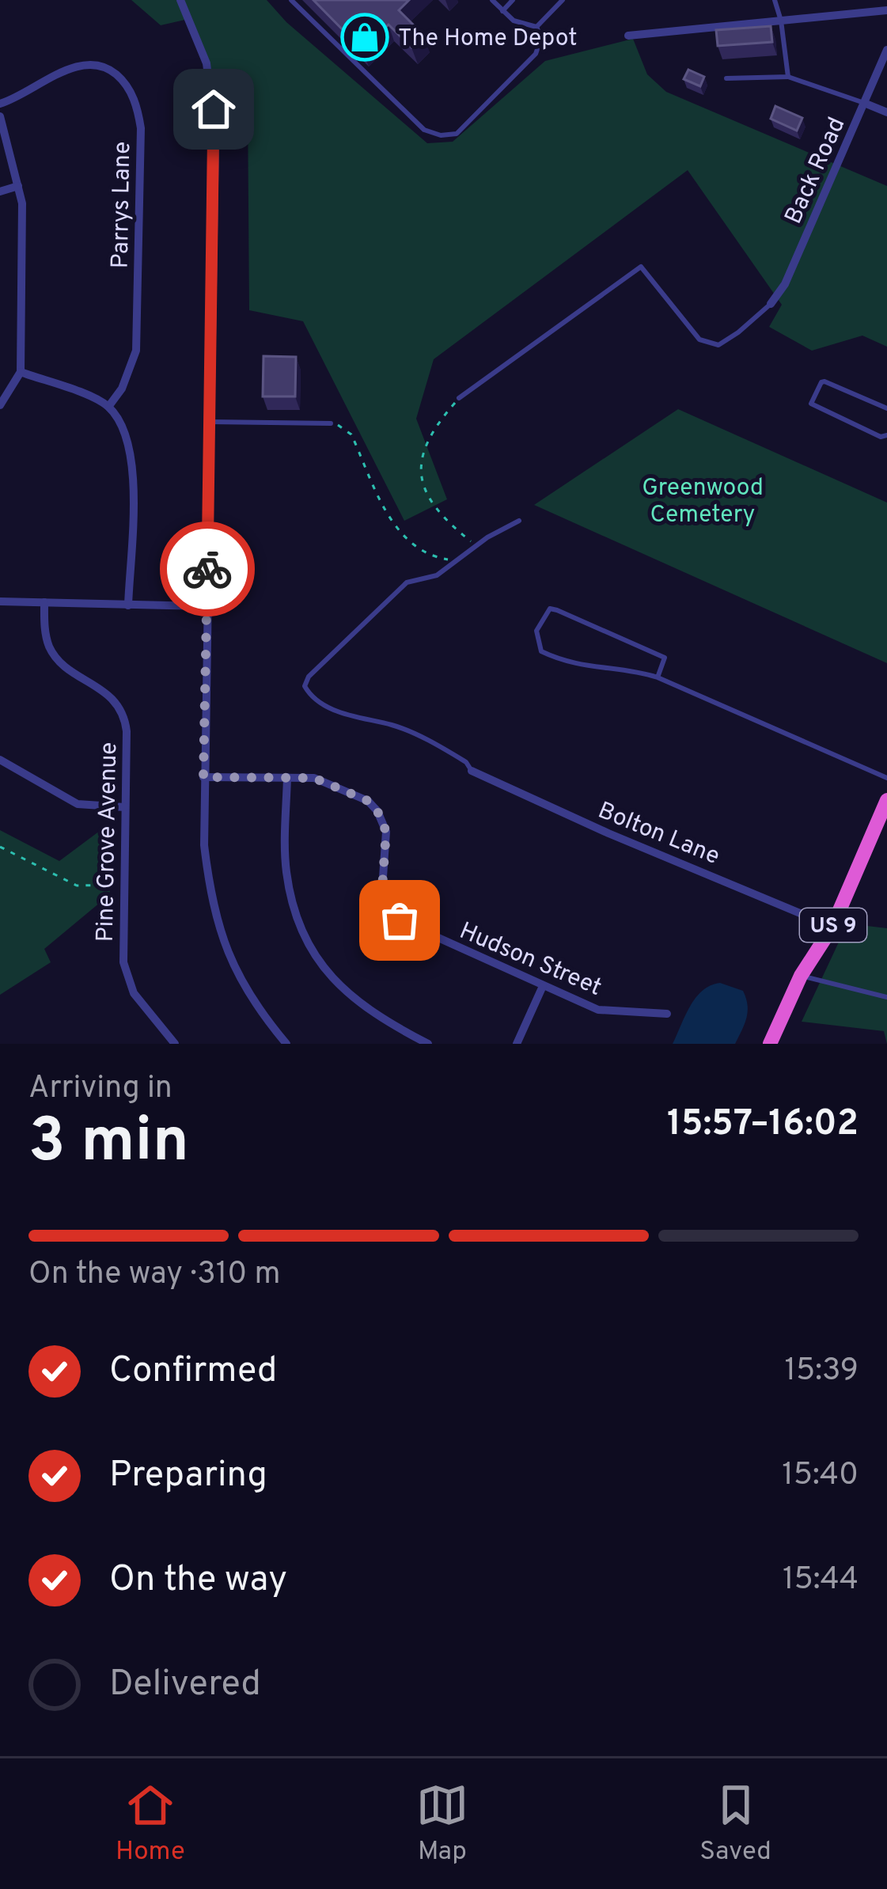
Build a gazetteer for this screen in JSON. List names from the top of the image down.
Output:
{
  "streets": {
    "highway": ["US 9"],
    "street": [
      "Back Road",
      "Parrys Lane",
      "Bolton Lane",
      "Pine Grove Avenue",
      "Hudson Street"
    ]
  },
  "crossings": [
    ["Bolton Lane", "US 9"]
  ],
  "parks": ["Greenwood Cemetery"],
  "places": {
    "shop": ["The Home Depot"]
  },
  "page": {
    "heading": ["3 min", "Arriving in", "15:57–16:02"],
    "bar": "On the way · 310 m",
    "list": [
      ["Confirmed", "15:39"],
      ["Preparing", "15:40"],
      ["On the way", "15:44"],
      "Delivered"
    ],
    "tabs": ["Home", "Map", "Saved"]
  }
}
